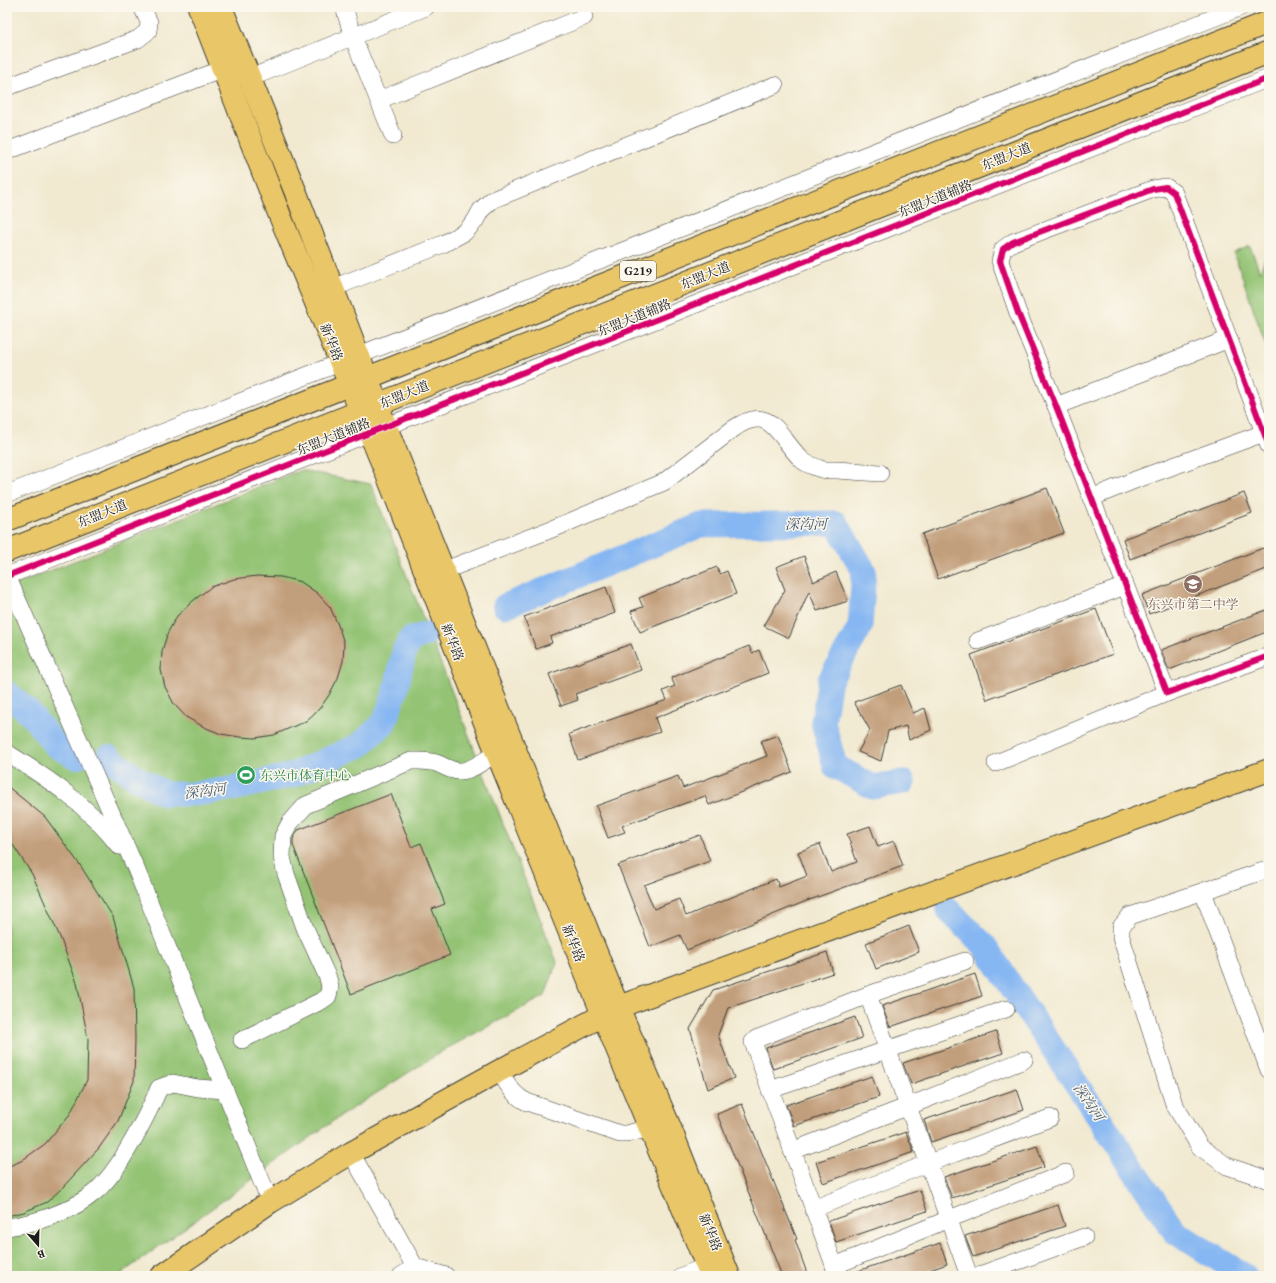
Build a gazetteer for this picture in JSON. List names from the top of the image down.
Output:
{
  "streets": {
    "main road": ["东盟大道", "G219", "新华路"],
    "street": ["东盟大道辅路"]
  },
  "crossings": [
    ["东盟大道", "新华路"],
    ["东盟大道辅路", "新华路"],
    ["G219", "新华路"]
  ],
  "water": ["深沟河"],
  "places": {
    "school or university": ["东兴市第二中学"],
    "sports": ["东兴市体育中心"]
  },
  "north": "bottom"
}
